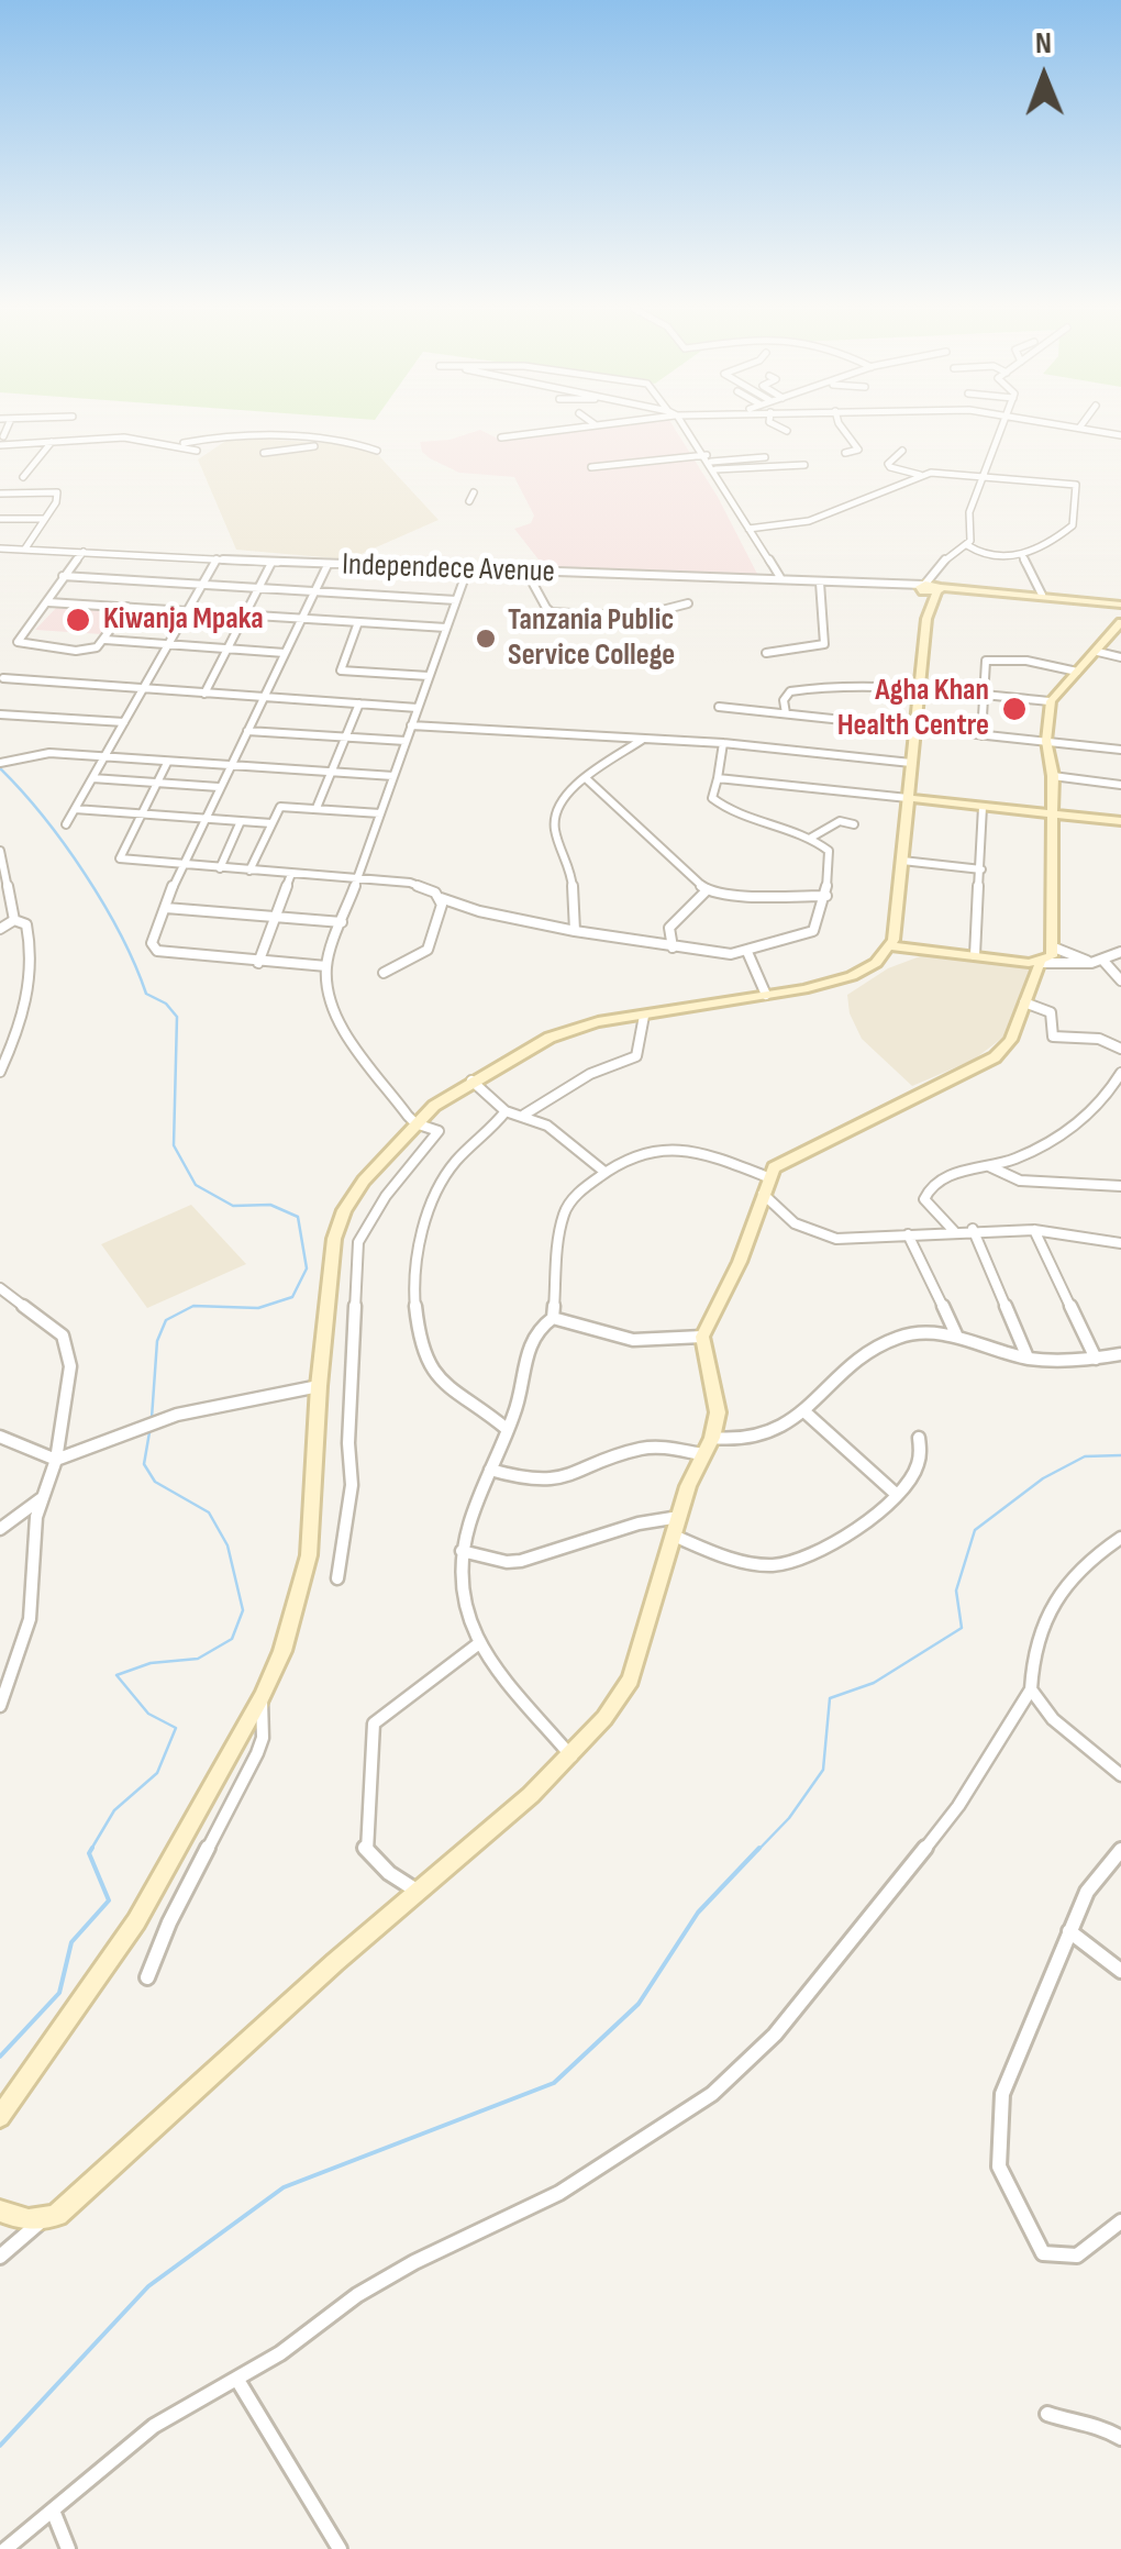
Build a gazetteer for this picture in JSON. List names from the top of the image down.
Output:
{
  "streets": {
    "street": ["Independece Avenue"]
  },
  "places": ["Kiwanja Mpaka", "Tanzania Public Service College", "Agha Khan Health Centre"],
  "north": "top"
}
